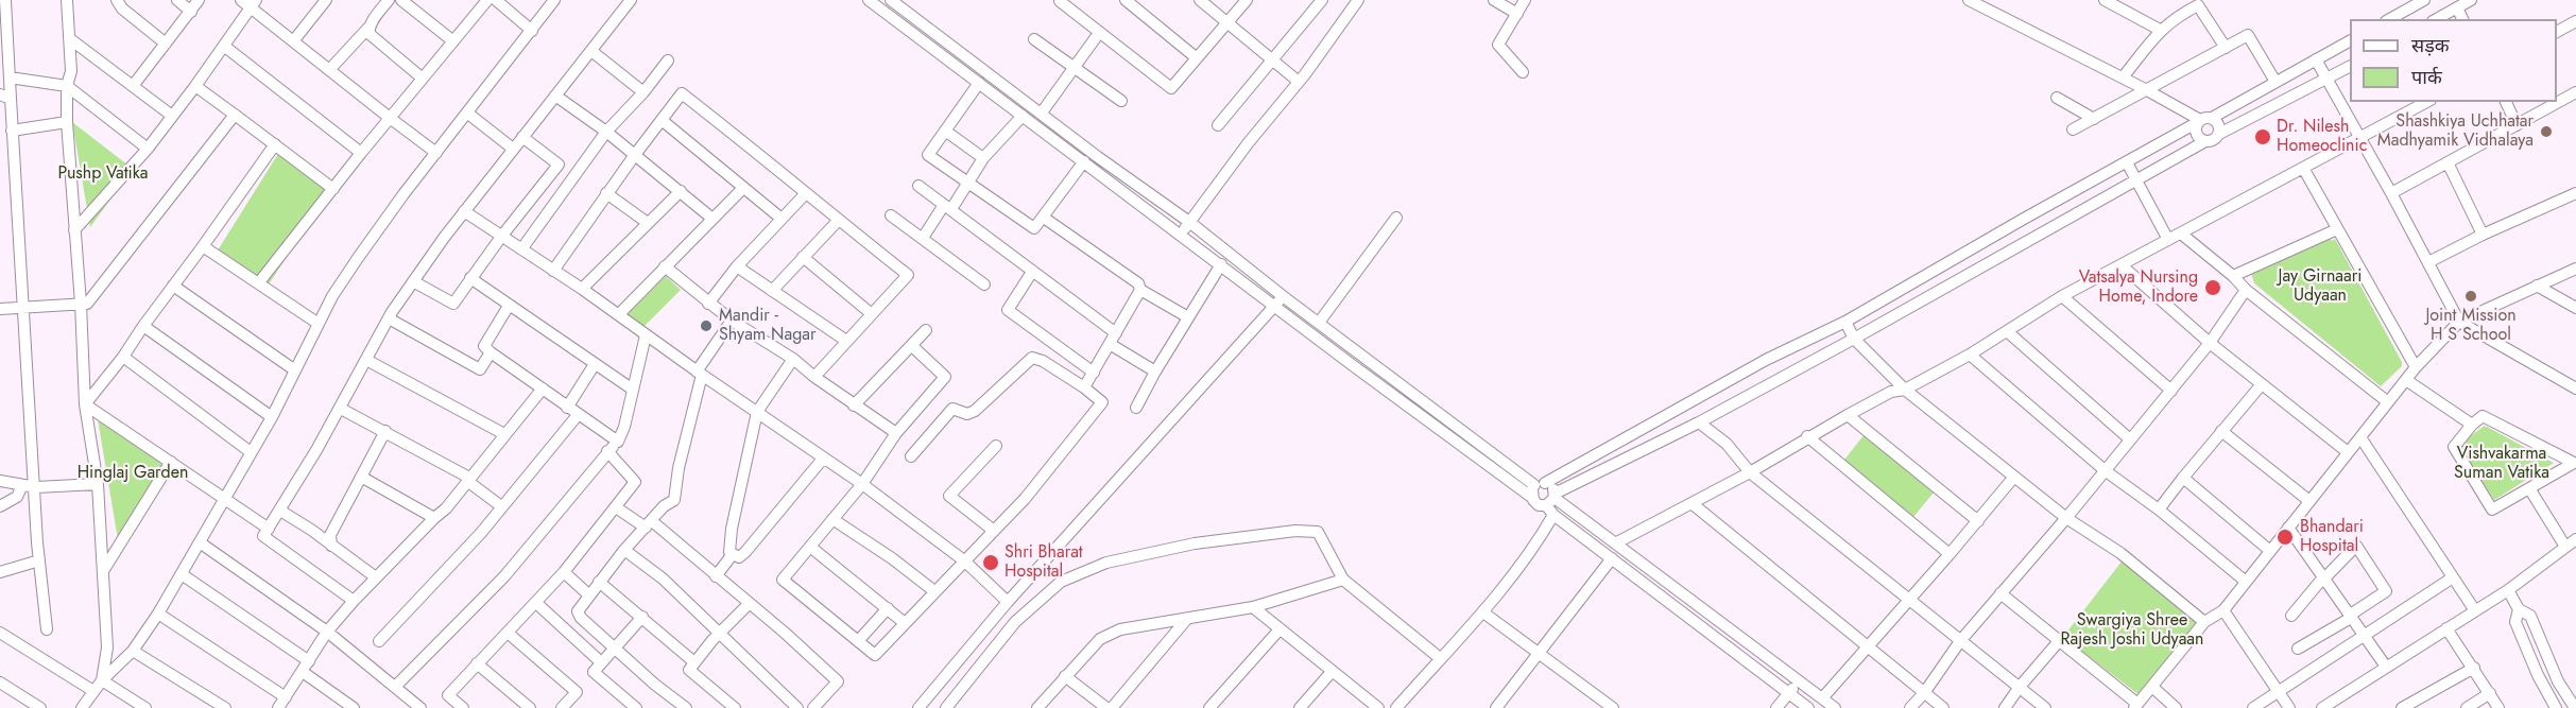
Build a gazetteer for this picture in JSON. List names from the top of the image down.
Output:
{
  "parks": [
    "Pushp Vatika",
    "Jay Girnaari Udyaan",
    "Vishvakarma Suman Vatika",
    "Hinglaj Garden",
    "Swargiya Shree Rajesh Joshi Udyaan"
  ],
  "places": [
    "Shashkiya Uchhatar Madhyamik Vidhalaya",
    "Dr. Nilesh Homeoclinic",
    "Vatsalya Nursing Home, Indore",
    "Joint Mission H S School",
    "Mandir - Shyam Nagar",
    "Bhandari Hospital",
    "Shri Bharat Hospital"
  ],
  "legend": ["सड़क", "पार्क"]
}
